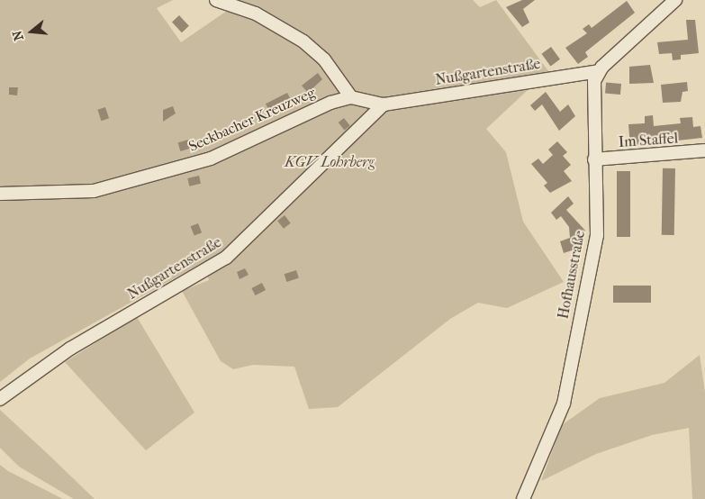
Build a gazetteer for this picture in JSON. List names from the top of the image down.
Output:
{
  "streets": {
    "street": [
      "Nußgartenstraße",
      "Seckbacher Kreuzweg",
      "Im Staffel",
      "Hofhausstraße"
    ]
  },
  "crossings": [
    ["Nußgartenstraße", "Hofhausstraße"],
    ["Im Staffel", "Hofhausstraße"]
  ],
  "parks": ["KGV Lohrberg"],
  "north": "left"
}
